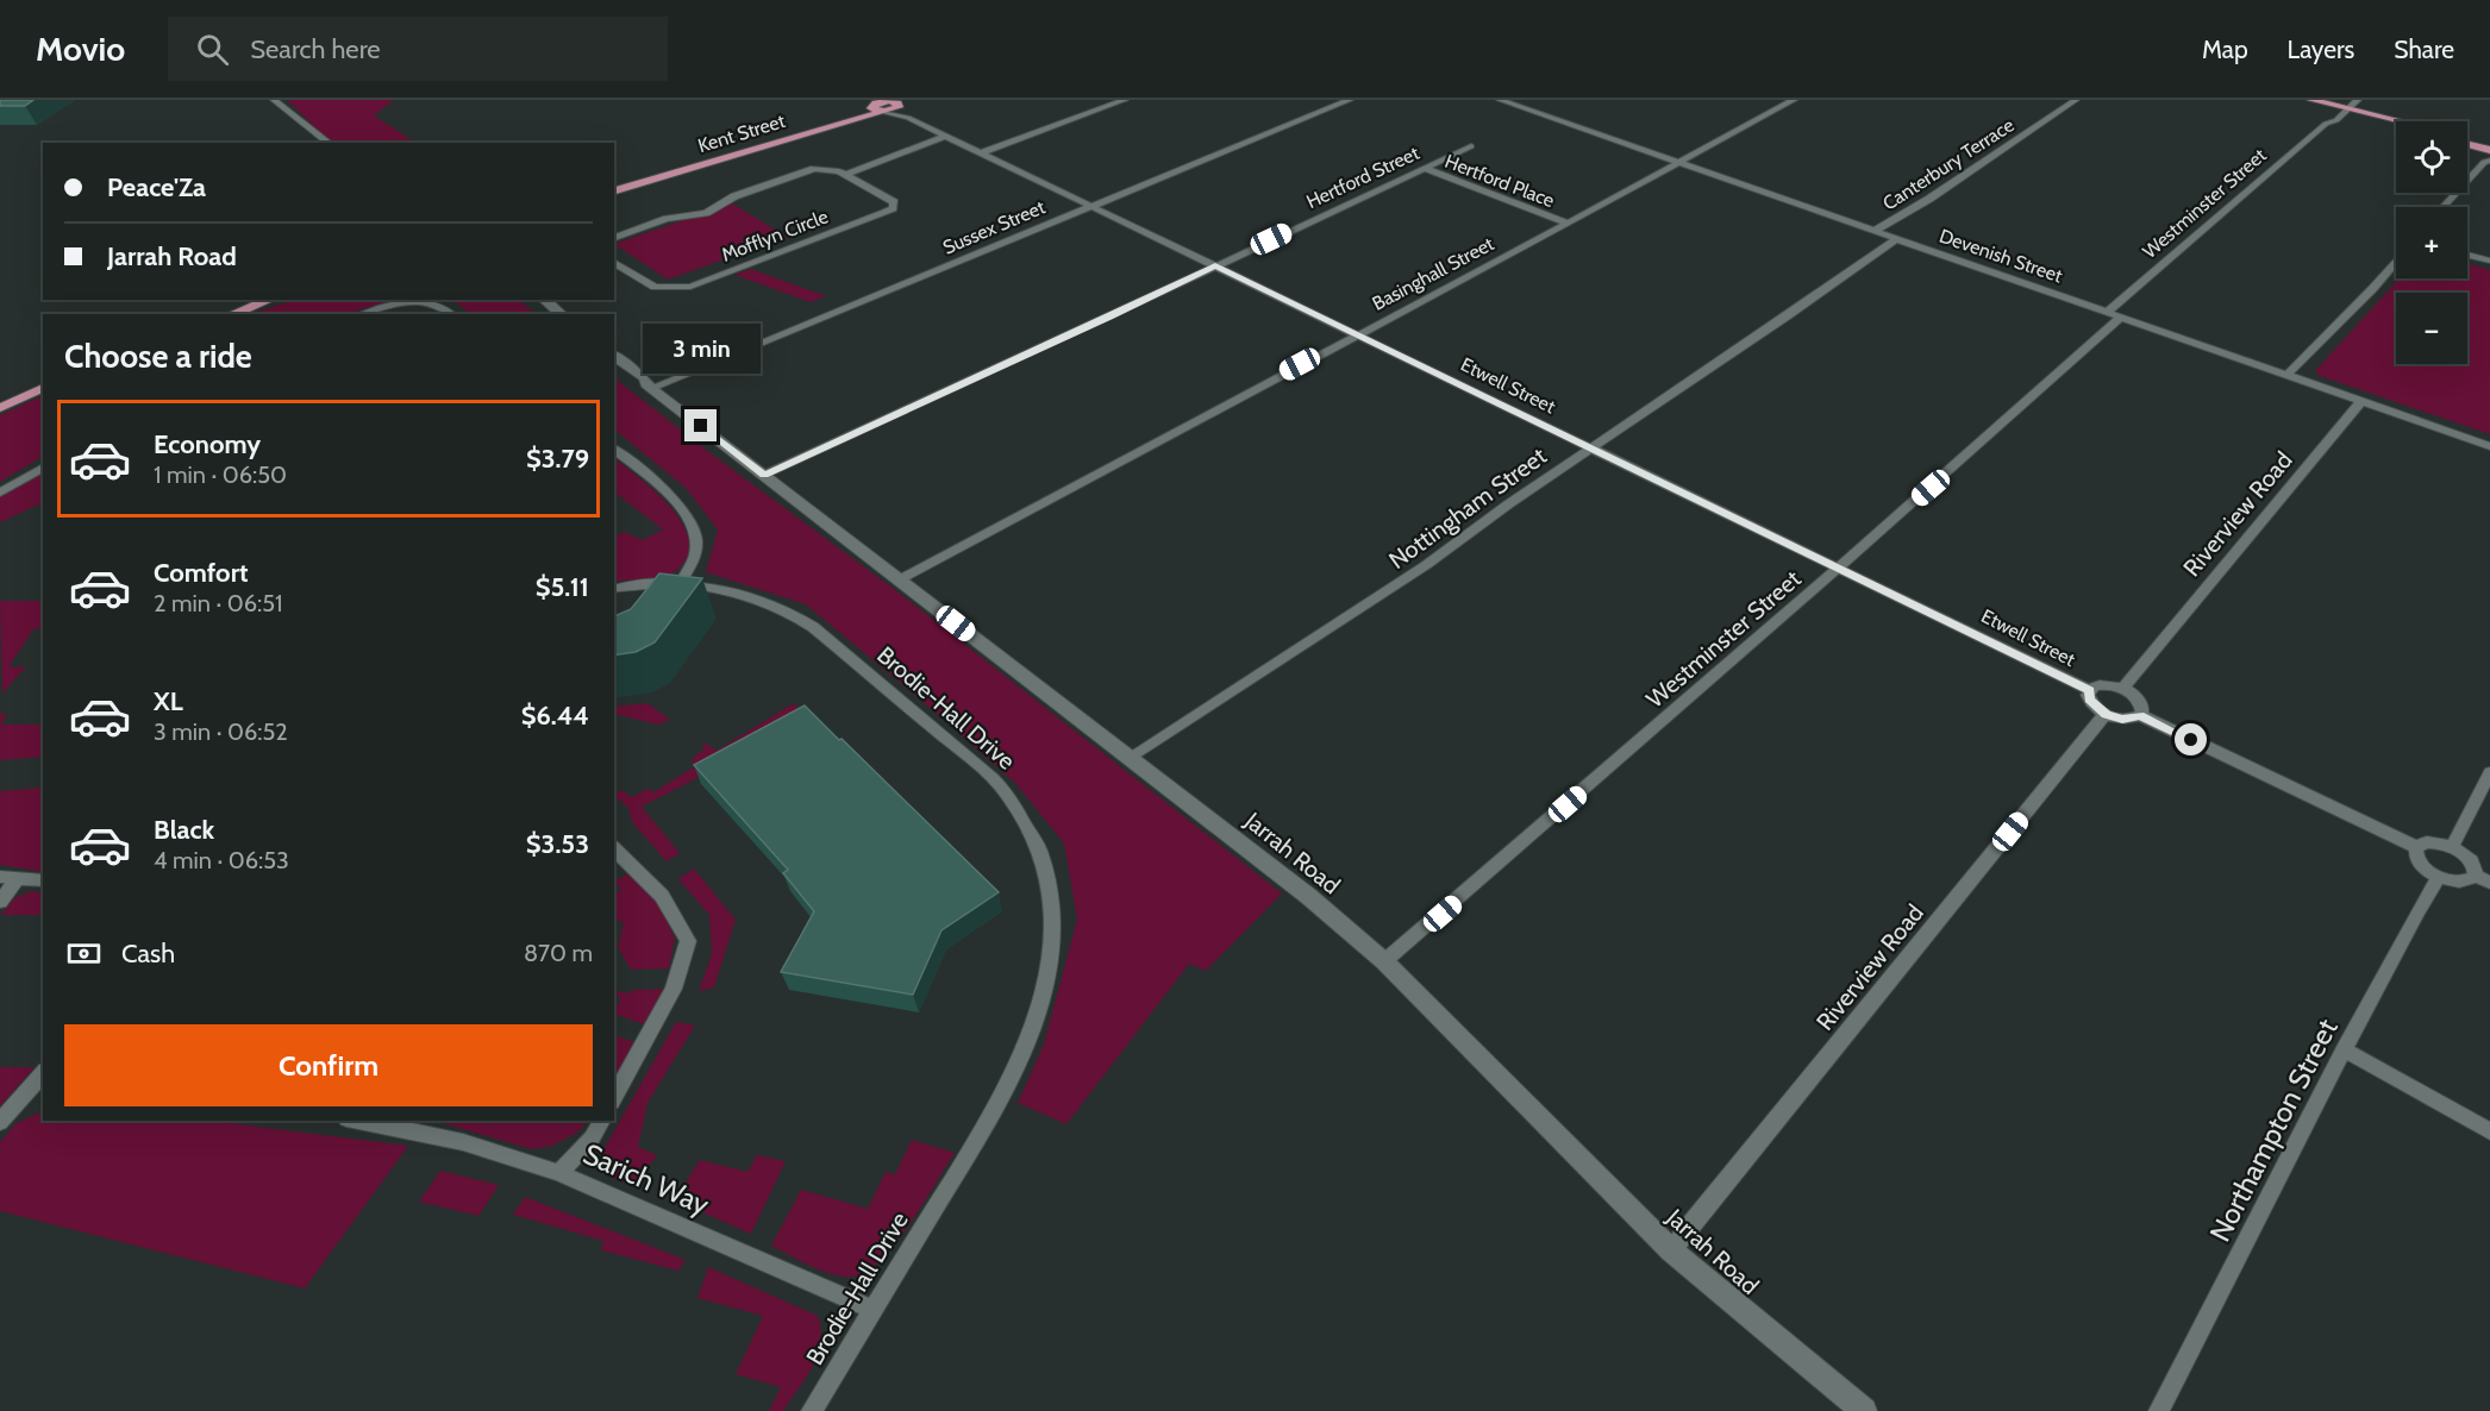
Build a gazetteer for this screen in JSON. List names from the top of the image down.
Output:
{
  "streets": {
    "main road": ["Kent Street"],
    "street": [
      "Canterbury Terrace",
      "Hertford Street",
      "Hertford Place",
      "Westminster Street",
      "Sussex Street",
      "Mofflyn Circle",
      "Devenish Street",
      "Basinghall Street",
      "Etwell Street",
      "Nottingham Street",
      "Riverview Road",
      "Brodie-Hall Drive",
      "Jarrah Road",
      "Northampton Street",
      "Sarich Way"
    ]
  },
  "crossings": [
    ["Kent Street", "Etwell Street"],
    ["Canterbury Terrace", "Devenish Street"],
    ["Hertford Street", "Hertford Place"],
    ["Hertford Street", "Etwell Street"],
    ["Hertford Street", "Jarrah Road"],
    ["Hertford Place", "Basinghall Street"],
    ["Westminster Street", "Devenish Street"],
    ["Westminster Street", "Etwell Street"],
    ["Westminster Street", "Jarrah Road"],
    ["Sussex Street", "Etwell Street"],
    ["Sussex Street", "Jarrah Road"],
    ["Mofflyn Circle", "Etwell Street"],
    ["Devenish Street", "Basinghall Street"],
    ["Devenish Street", "Nottingham Street"],
    ["Devenish Street", "Riverview Road"],
    ["Basinghall Street", "Etwell Street"],
    ["Basinghall Street", "Jarrah Road"],
    ["Etwell Street", "Nottingham Street"],
    ["Nottingham Street", "Jarrah Road"],
    ["Riverview Road", "Jarrah Road"],
    ["Brodie-Hall Drive", "Sarich Way"]
  ],
  "page": {
    "header": "Movio",
    "search": "Search here",
    "nav": ["Map", "Layers", "Share"],
    "map_buttons": ["+", "−"],
    "banner": ["Peace'Za", "Jarrah Road"],
    "heading": "Choose a ride",
    "bubble": "3 min",
    "list": [
      {
        "name": "Economy",
        "note": "1 min · 06:50",
        "value": "$3.79"
      },
      {
        "name": "Comfort",
        "note": "2 min · 06:51",
        "value": "$5.11"
      },
      {
        "name": "XL",
        "note": "3 min · 06:52",
        "value": "$6.44"
      },
      {
        "name": "Black",
        "note": "4 min · 06:53",
        "value": "$3.53"
      }
    ],
    "pay": ["Cash", "870 m"],
    "buttons": "Confirm"
  }
}
